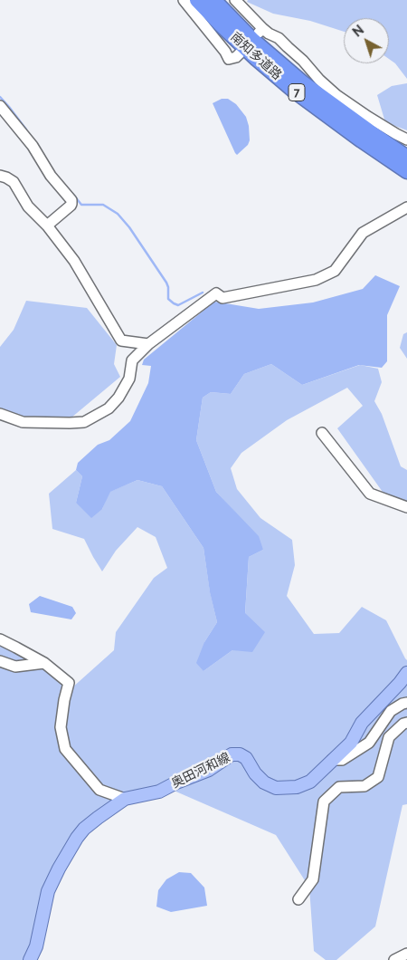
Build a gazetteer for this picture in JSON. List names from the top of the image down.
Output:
{
  "streets": {
    "highway": ["南知多道路", "7"],
    "main road": ["奥田河和線"]
  },
  "north": "top left"
}
